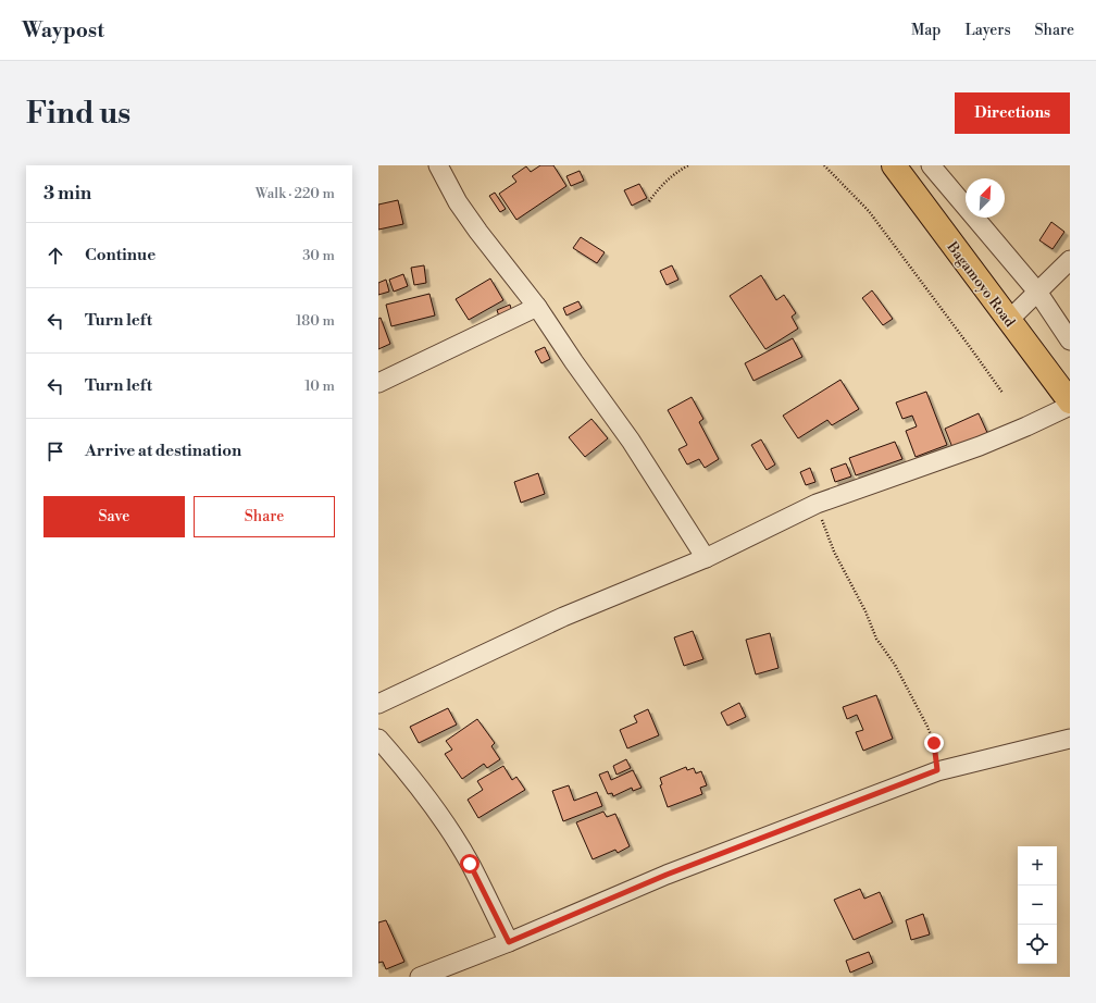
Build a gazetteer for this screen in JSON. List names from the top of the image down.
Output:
{
  "streets": {
    "highway": ["Bagamoyo Road"]
  },
  "north": "top right",
  "page": {
    "header": "Waypost",
    "nav": ["Map", "Layers", "Share"],
    "buttons": [
      "Directions",
      ["Save", "Share"]
    ],
    "title": "Find us",
    "heading": ["3 min", "Walk · 220 m"],
    "list": [
      ["Continue", "30 m"],
      ["Turn left", "180 m"],
      ["Turn left", "10 m"],
      "Arrive at destination"
    ],
    "map_buttons": ["+", "−"]
  }
}
